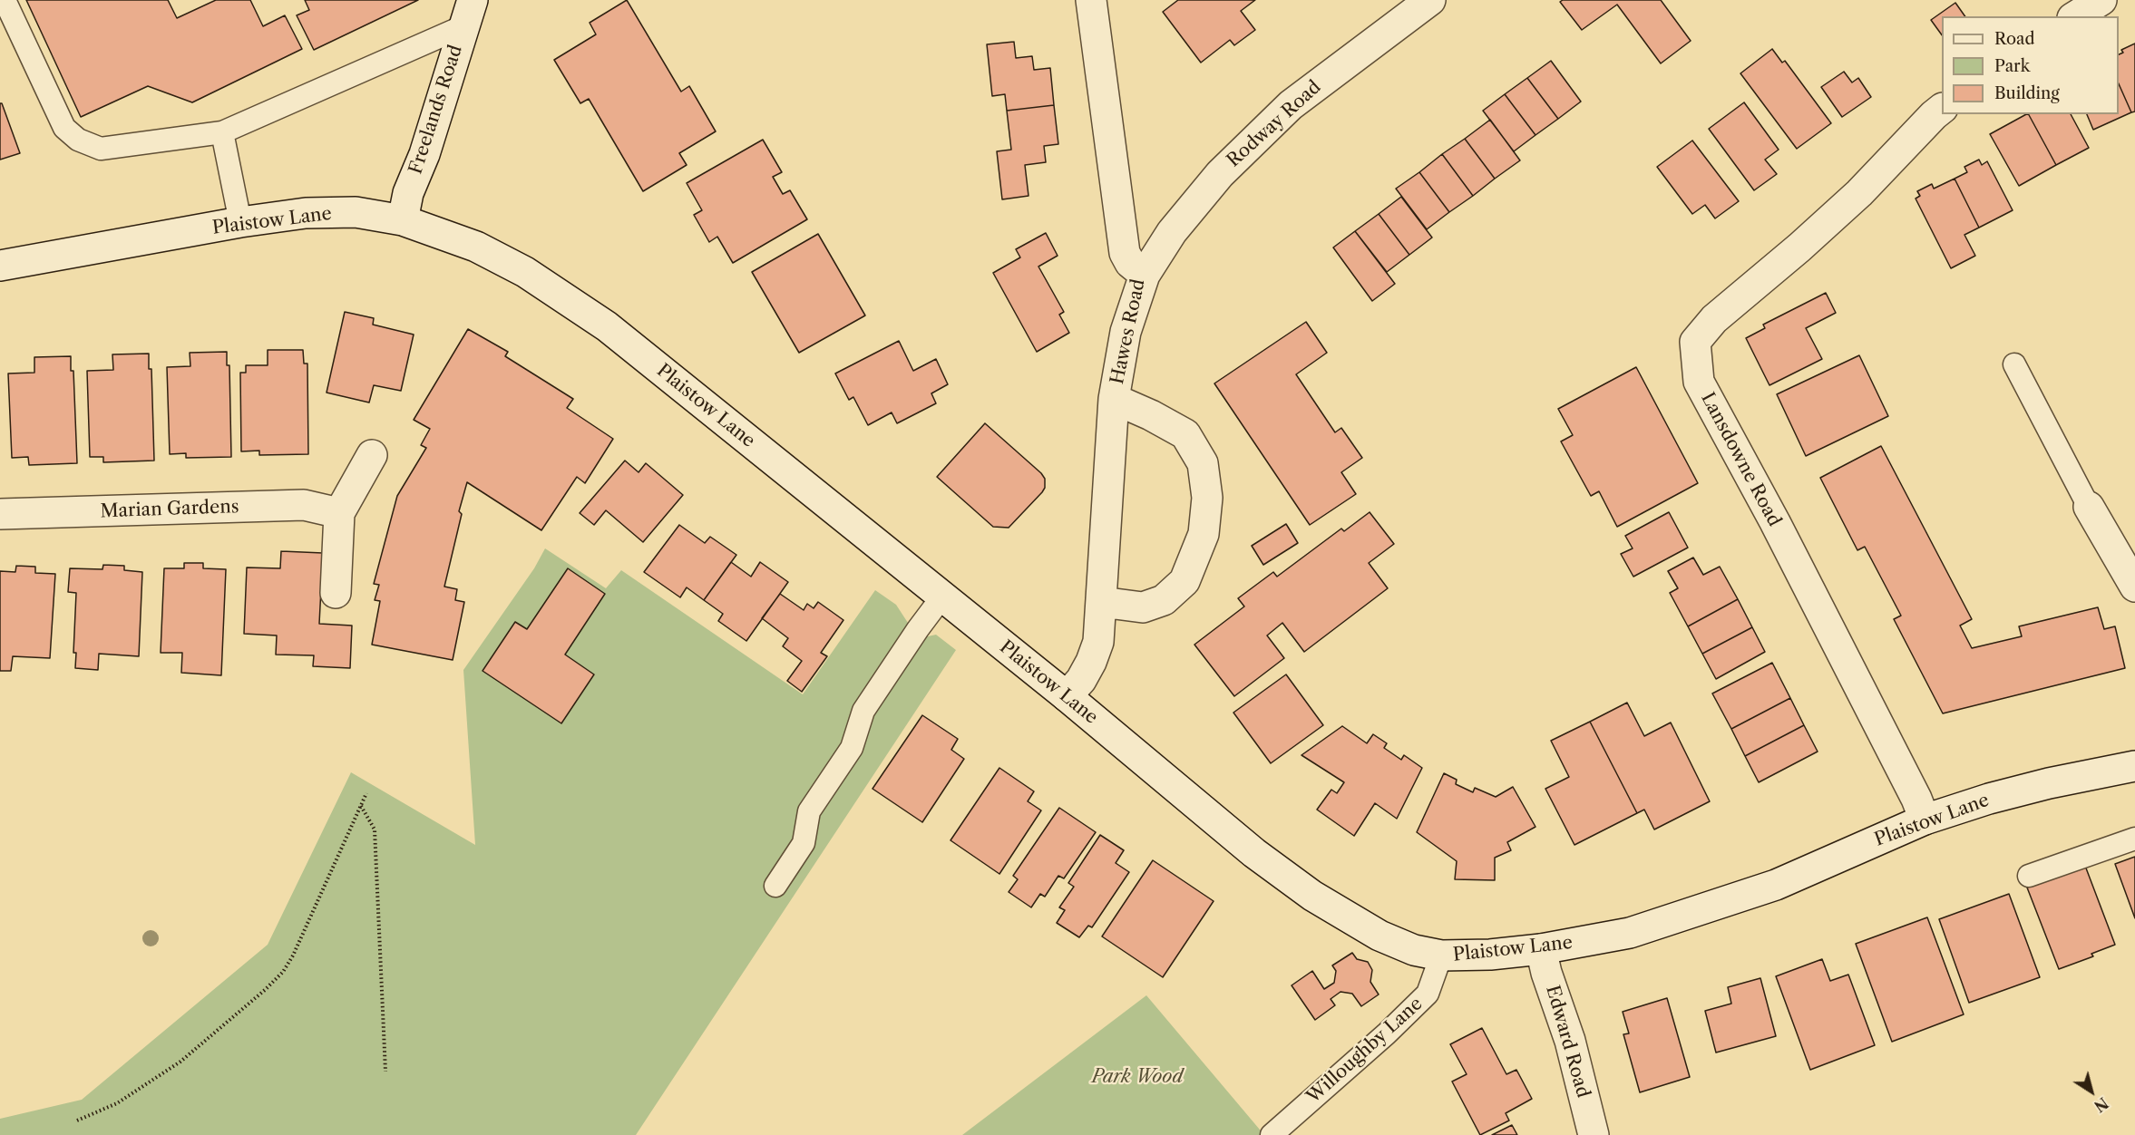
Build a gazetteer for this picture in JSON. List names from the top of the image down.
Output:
{
  "streets": {
    "street": [
      "Freelands Road",
      "Rodway Road",
      "Plaistow Lane",
      "Hawes Road",
      "Lansdowne Road",
      "Marian Gardens",
      "Edward Road"
    ],
    "lane": ["Willoughby Lane"]
  },
  "crossings": [
    ["Freelands Road", "Plaistow Lane"],
    ["Rodway Road", "Hawes Road"],
    ["Plaistow Lane", "Hawes Road"],
    ["Plaistow Lane", "Lansdowne Road"],
    ["Plaistow Lane", "Edward Road"],
    ["Plaistow Lane", "Willoughby Lane"]
  ],
  "parks": ["Park Wood"],
  "legend": ["Road", "Park", "Building"],
  "north": "bottom right"
}
